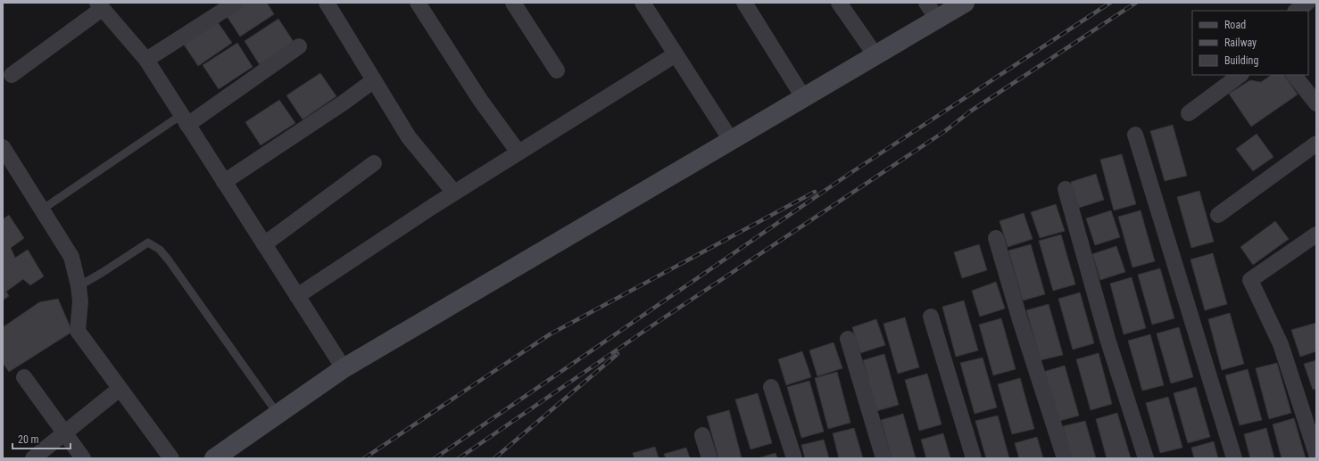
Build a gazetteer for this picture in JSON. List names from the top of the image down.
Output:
{
  "legend": ["Road", "Railway", "Building"],
  "scale_bar": "20 m"
}
